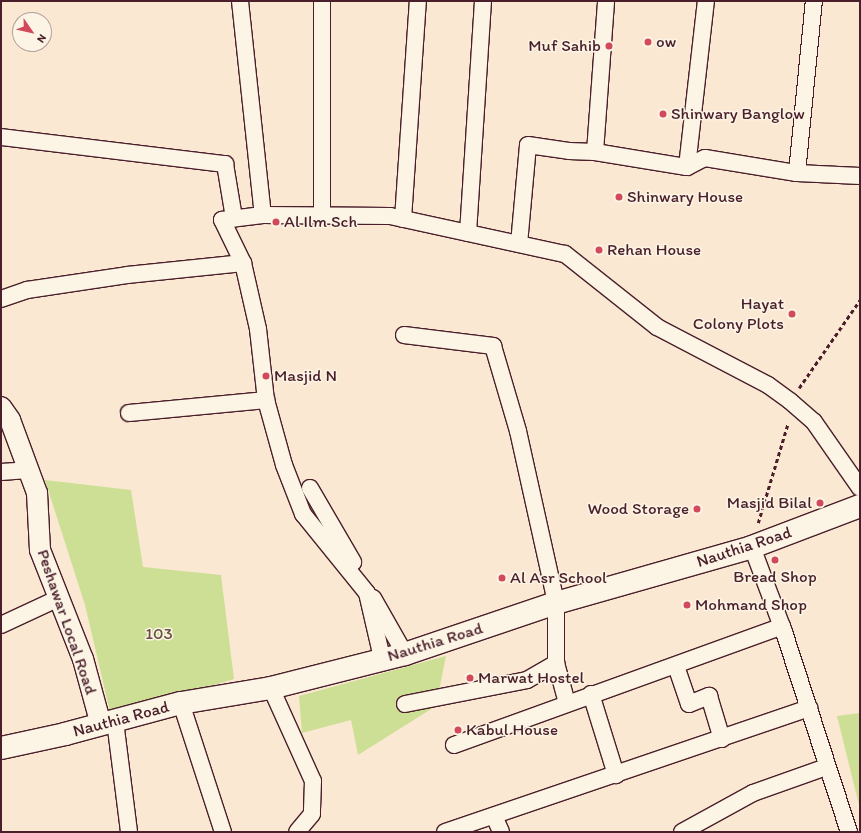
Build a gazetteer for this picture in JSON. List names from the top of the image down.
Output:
{
  "streets": {
    "main road": ["Nauthia Road"],
    "street": ["Peshawar Local Road"]
  },
  "crossings": [
    ["Nauthia Road", "Peshawar Local Road"]
  ],
  "parks": ["103"],
  "places": [
    "ow",
    "Muf Sahib",
    "Shinwary Banglow",
    "Shinwary House",
    "Al Ilm Sch",
    "Rehan House",
    "Hayat Colony Plots",
    "Masjid N",
    "Masjid Bilal",
    "Wood Storage",
    "Bread Shop",
    "Al Asr School",
    "Mohmand Shop",
    "Marwat Hostel",
    "Kabul House"
  ],
  "north": "bottom right"
}
